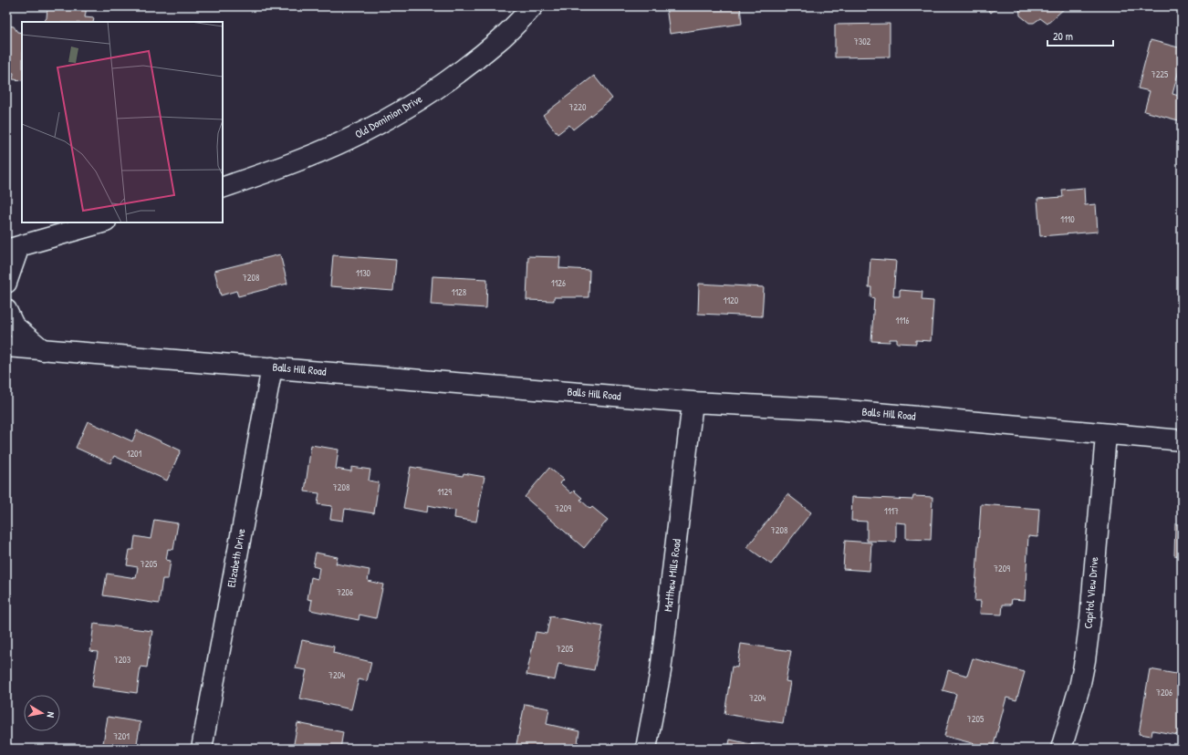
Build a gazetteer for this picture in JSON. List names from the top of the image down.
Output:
{
  "streets": {
    "street": [
      "Old Dominion Drive",
      "Balls Hill Road",
      "Elizabeth Drive",
      "Matthew Mills Road",
      "Capitol View Drive"
    ]
  },
  "crossings": [
    ["Balls Hill Road", "Elizabeth Drive"],
    ["Balls Hill Road", "Matthew Mills Road"],
    ["Balls Hill Road", "Capitol View Drive"]
  ],
  "house_numbers": [
    "7302",
    "7225",
    "7220",
    "1110",
    "1130",
    "7208",
    "1126",
    "1128",
    "1120",
    "1116",
    "1201",
    "7208",
    "1129",
    "7209",
    "1117",
    "7208",
    "7205",
    "7209",
    "7206",
    "7205",
    "7203",
    "7204",
    "7206",
    "7204",
    "7205",
    "7201"
  ],
  "scale_bar": "20 m",
  "north": "right"
}
